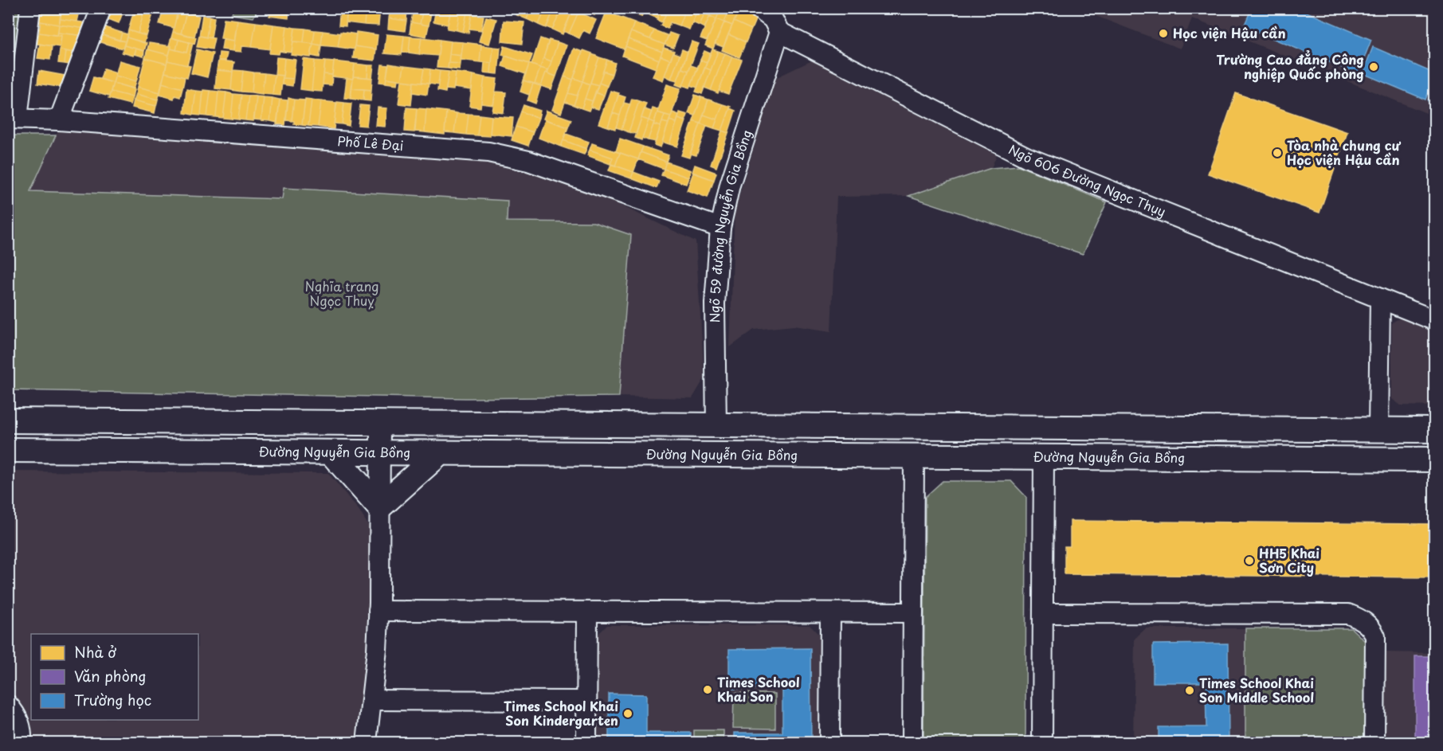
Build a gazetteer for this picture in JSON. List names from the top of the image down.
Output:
{
  "streets": {
    "main road": ["Đường Nguyễn Gia Bồng"],
    "street": ["Phố Lê Đại", "Ngõ 606 Đường Ngọc Thụy", "Ngõ 59 đường Nguyễn Gia Bồng"]
  },
  "crossings": [
    ["Phố Lê Đại", "Ngõ 59 đường Nguyễn Gia Bồng"],
    ["Ngõ 606 Đường Ngọc Thụy", "Ngõ 59 đường Nguyễn Gia Bồng"]
  ],
  "parks": ["Nghĩa trang Ngọc Thuỵ"],
  "places": [
    "Học viện Hậu cần",
    "Trường Cao đẳng Công nghiệp Quốc phòng",
    "Tòa nhà chung cư Học viện Hậu cần",
    "HH5 Khai Sơn City",
    "Times School Khai Son",
    "Times School Khai Son Middle School",
    "Times School Khai Son Kindergarten"
  ],
  "legend": ["Nhà ở", "Văn phòng", "Trường học"]
}
